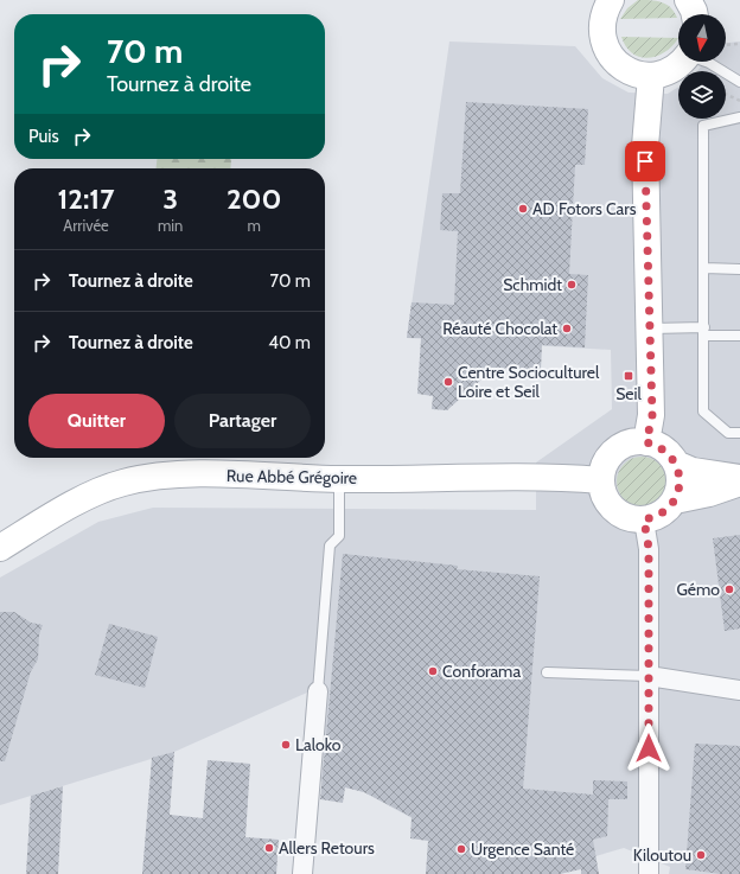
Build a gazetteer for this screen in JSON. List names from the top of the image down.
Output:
{
  "streets": {
    "street": ["Rue Abbé Grégoire"]
  },
  "places": {
    "other": [
      "AD Fotors Cars",
      "Schmidt",
      "Réauté Chocolat",
      "Centre Socioculturel Loire et Seil",
      "Gémo",
      "Conforama",
      "Laloko",
      "Allers Retours",
      "Urgence Santé",
      "Kiloutou"
    ],
    "transit": ["Seil"]
  },
  "north": "bottom",
  "page": {
    "turn": ["70 m", "Tournez à droite"],
    "then": "Puis",
    "eta": [
      "12:17",
      "Arrivée",
      "3",
      "min",
      "200",
      "m"
    ],
    "list": [
      {
        "name": "Tournez à droite",
        "value": "70 m"
      },
      {
        "name": "Tournez à droite",
        "value": "40 m"
      }
    ],
    "buttons": ["Quitter", "Partager"]
  }
}
